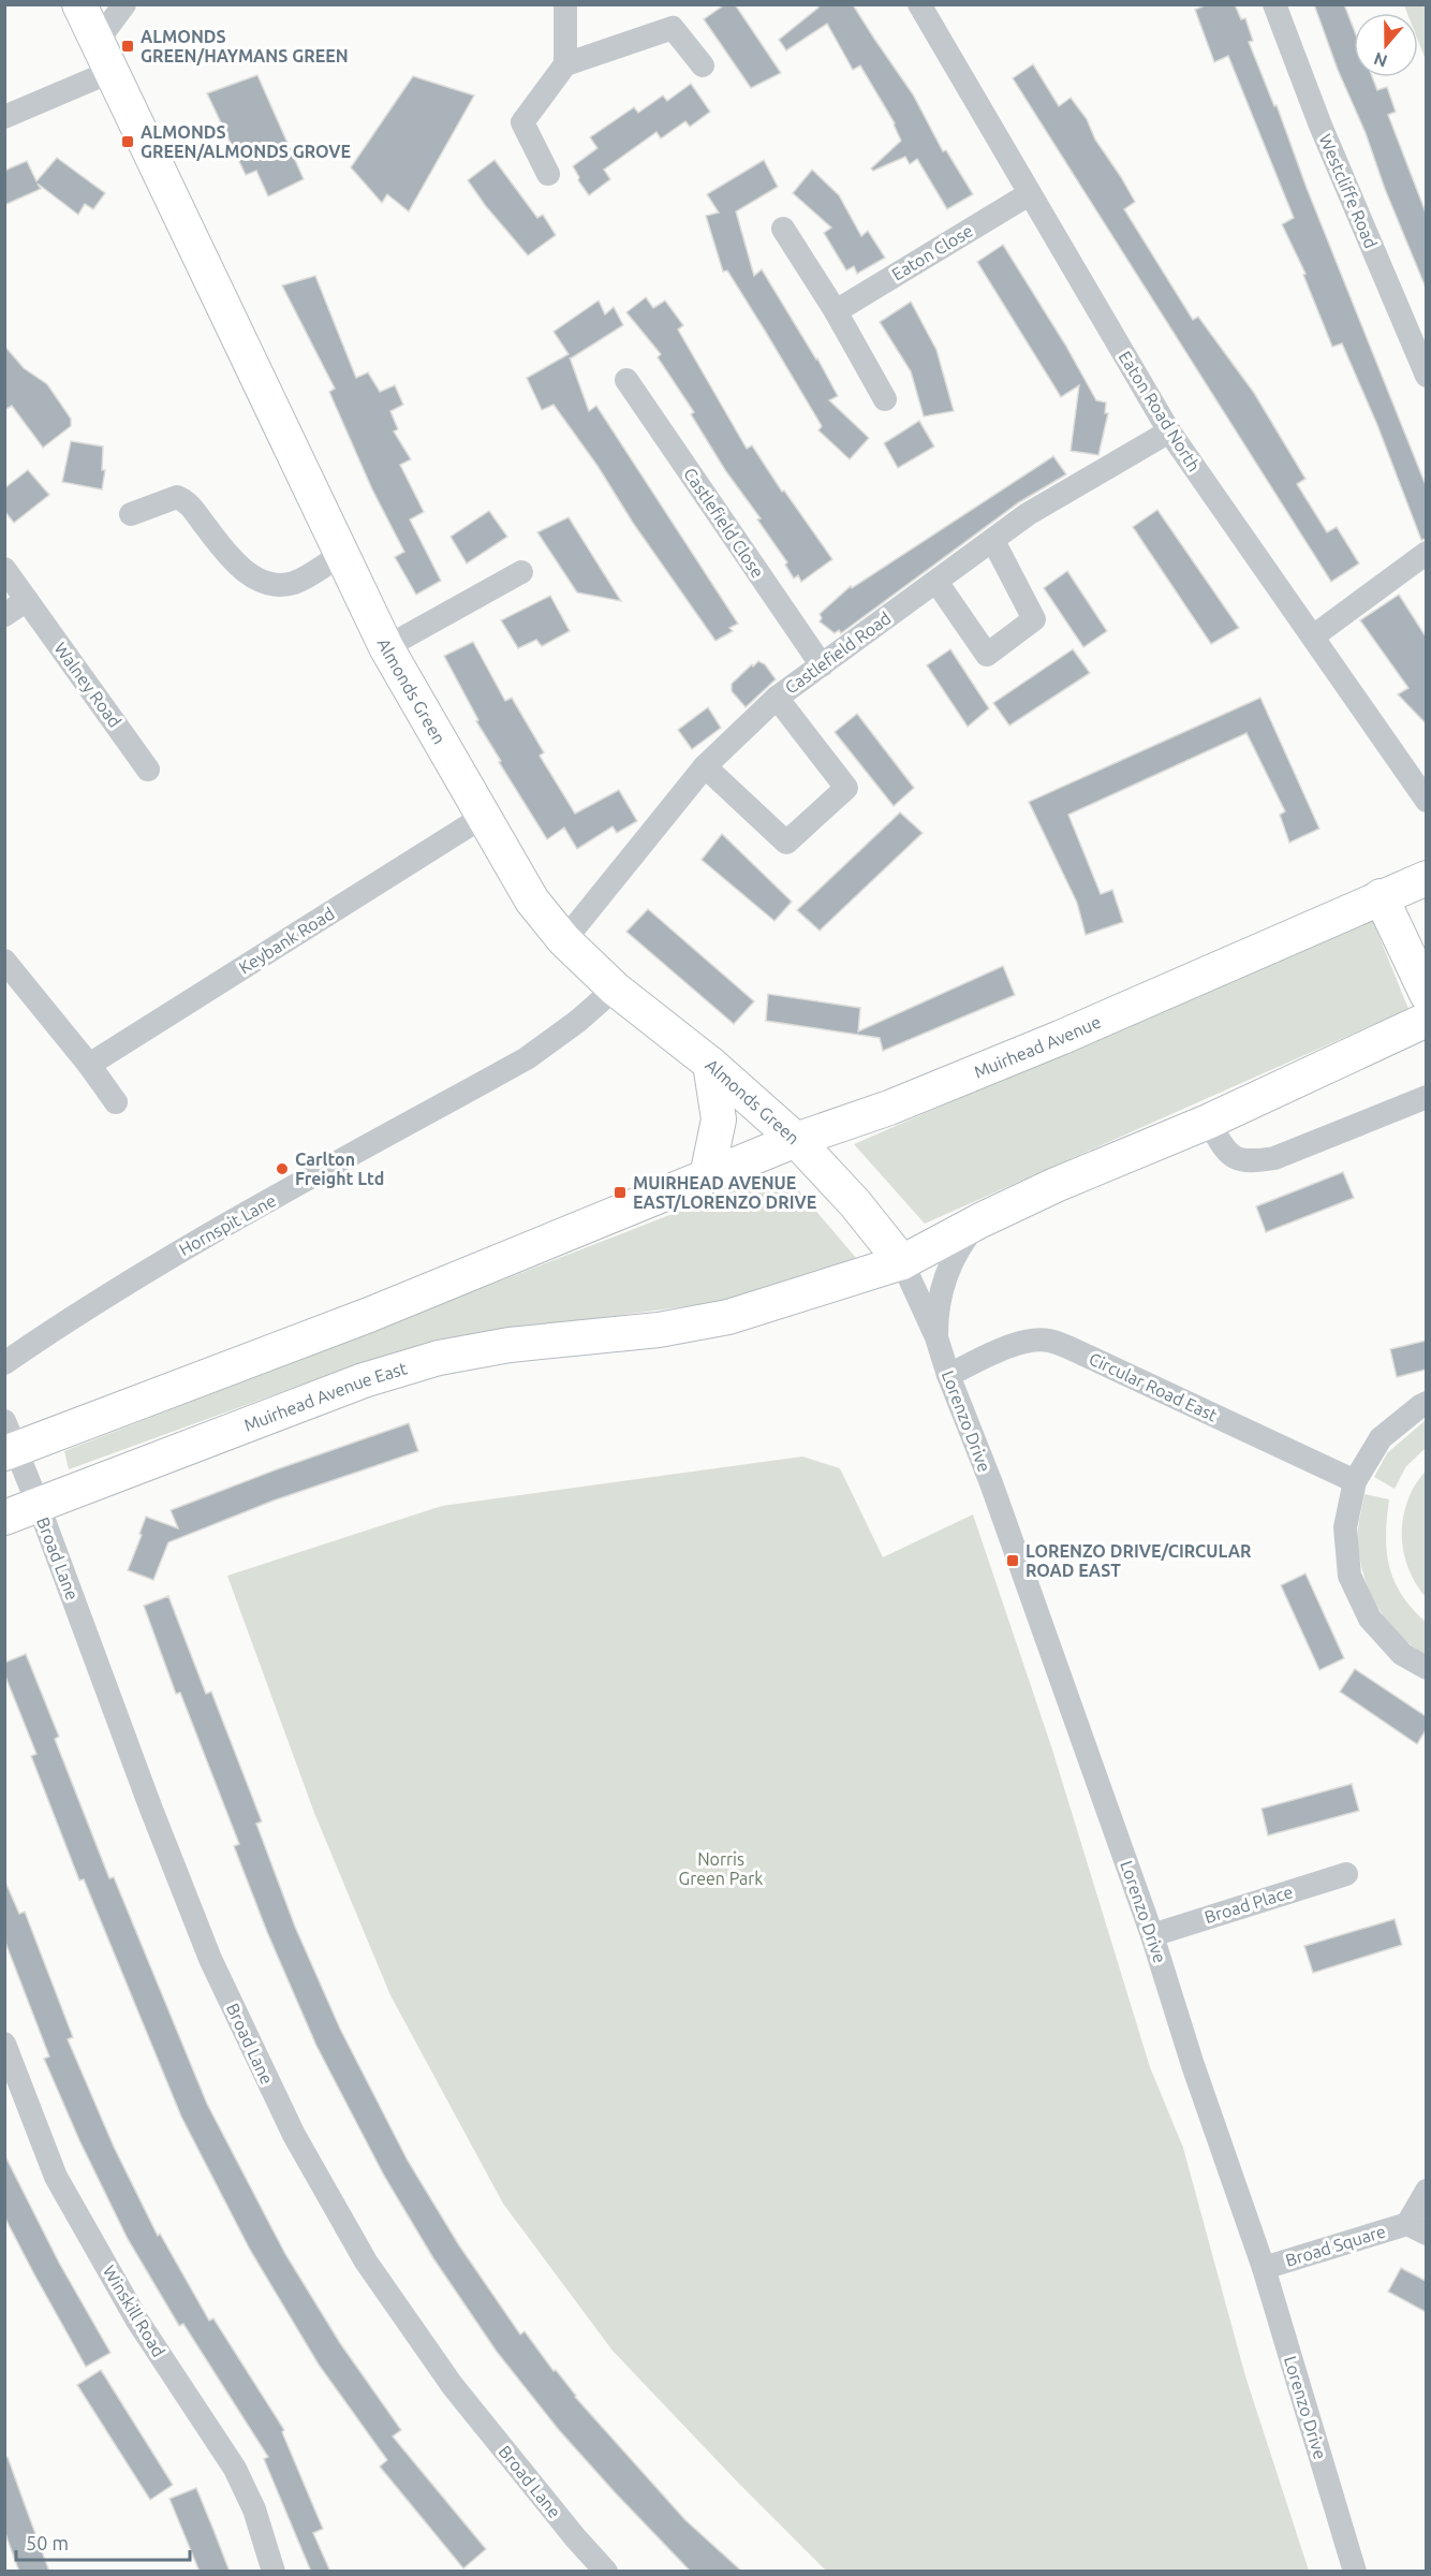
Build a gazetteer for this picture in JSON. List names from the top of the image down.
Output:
{
  "streets": {
    "street": [
      "Westcliffe Road",
      "Eaton Close",
      "Eaton Road North",
      "Castlefield Close",
      "Castlefield Road",
      "Walney Road",
      "Almonds Green",
      "Keybank Road",
      "Muirhead Avenue",
      "Hornspit Lane",
      "Circular Road East",
      "Muirhead Avenue East",
      "Lorenzo Drive",
      "Broad Lane",
      "Broad Place",
      "Broad Square",
      "Winskill Road"
    ]
  },
  "crossings": [
    ["Eaton Close", "Eaton Road North"],
    ["Eaton Road North", "Castlefield Road"],
    ["Castlefield Close", "Castlefield Road"],
    ["Castlefield Road", "Almonds Green"],
    ["Almonds Green", "Keybank Road"],
    ["Almonds Green", "Muirhead Avenue"],
    ["Almonds Green", "Hornspit Lane"],
    ["Almonds Green", "Muirhead Avenue East"],
    ["Almonds Green", "Lorenzo Drive"],
    ["Muirhead Avenue", "Broad Lane"],
    ["Circular Road East", "Lorenzo Drive"],
    ["Muirhead Avenue East", "Lorenzo Drive"],
    ["Muirhead Avenue East", "Broad Lane"],
    ["Lorenzo Drive", "Broad Place"],
    ["Lorenzo Drive", "Broad Square"]
  ],
  "parks": ["Norris Green Park"],
  "places": {
    "transit": [
      "ALMONDS GREEN/HAYMANS GREEN",
      "ALMONDS GREEN/ALMONDS GROVE",
      "MUIRHEAD AVENUE EAST/LORENZO DRIVE",
      "LORENZO DRIVE/CIRCULAR ROAD EAST"
    ],
    "other": ["Carlton Freight Ltd"]
  },
  "scale_bar": "50 m",
  "north": "bottom"
}
